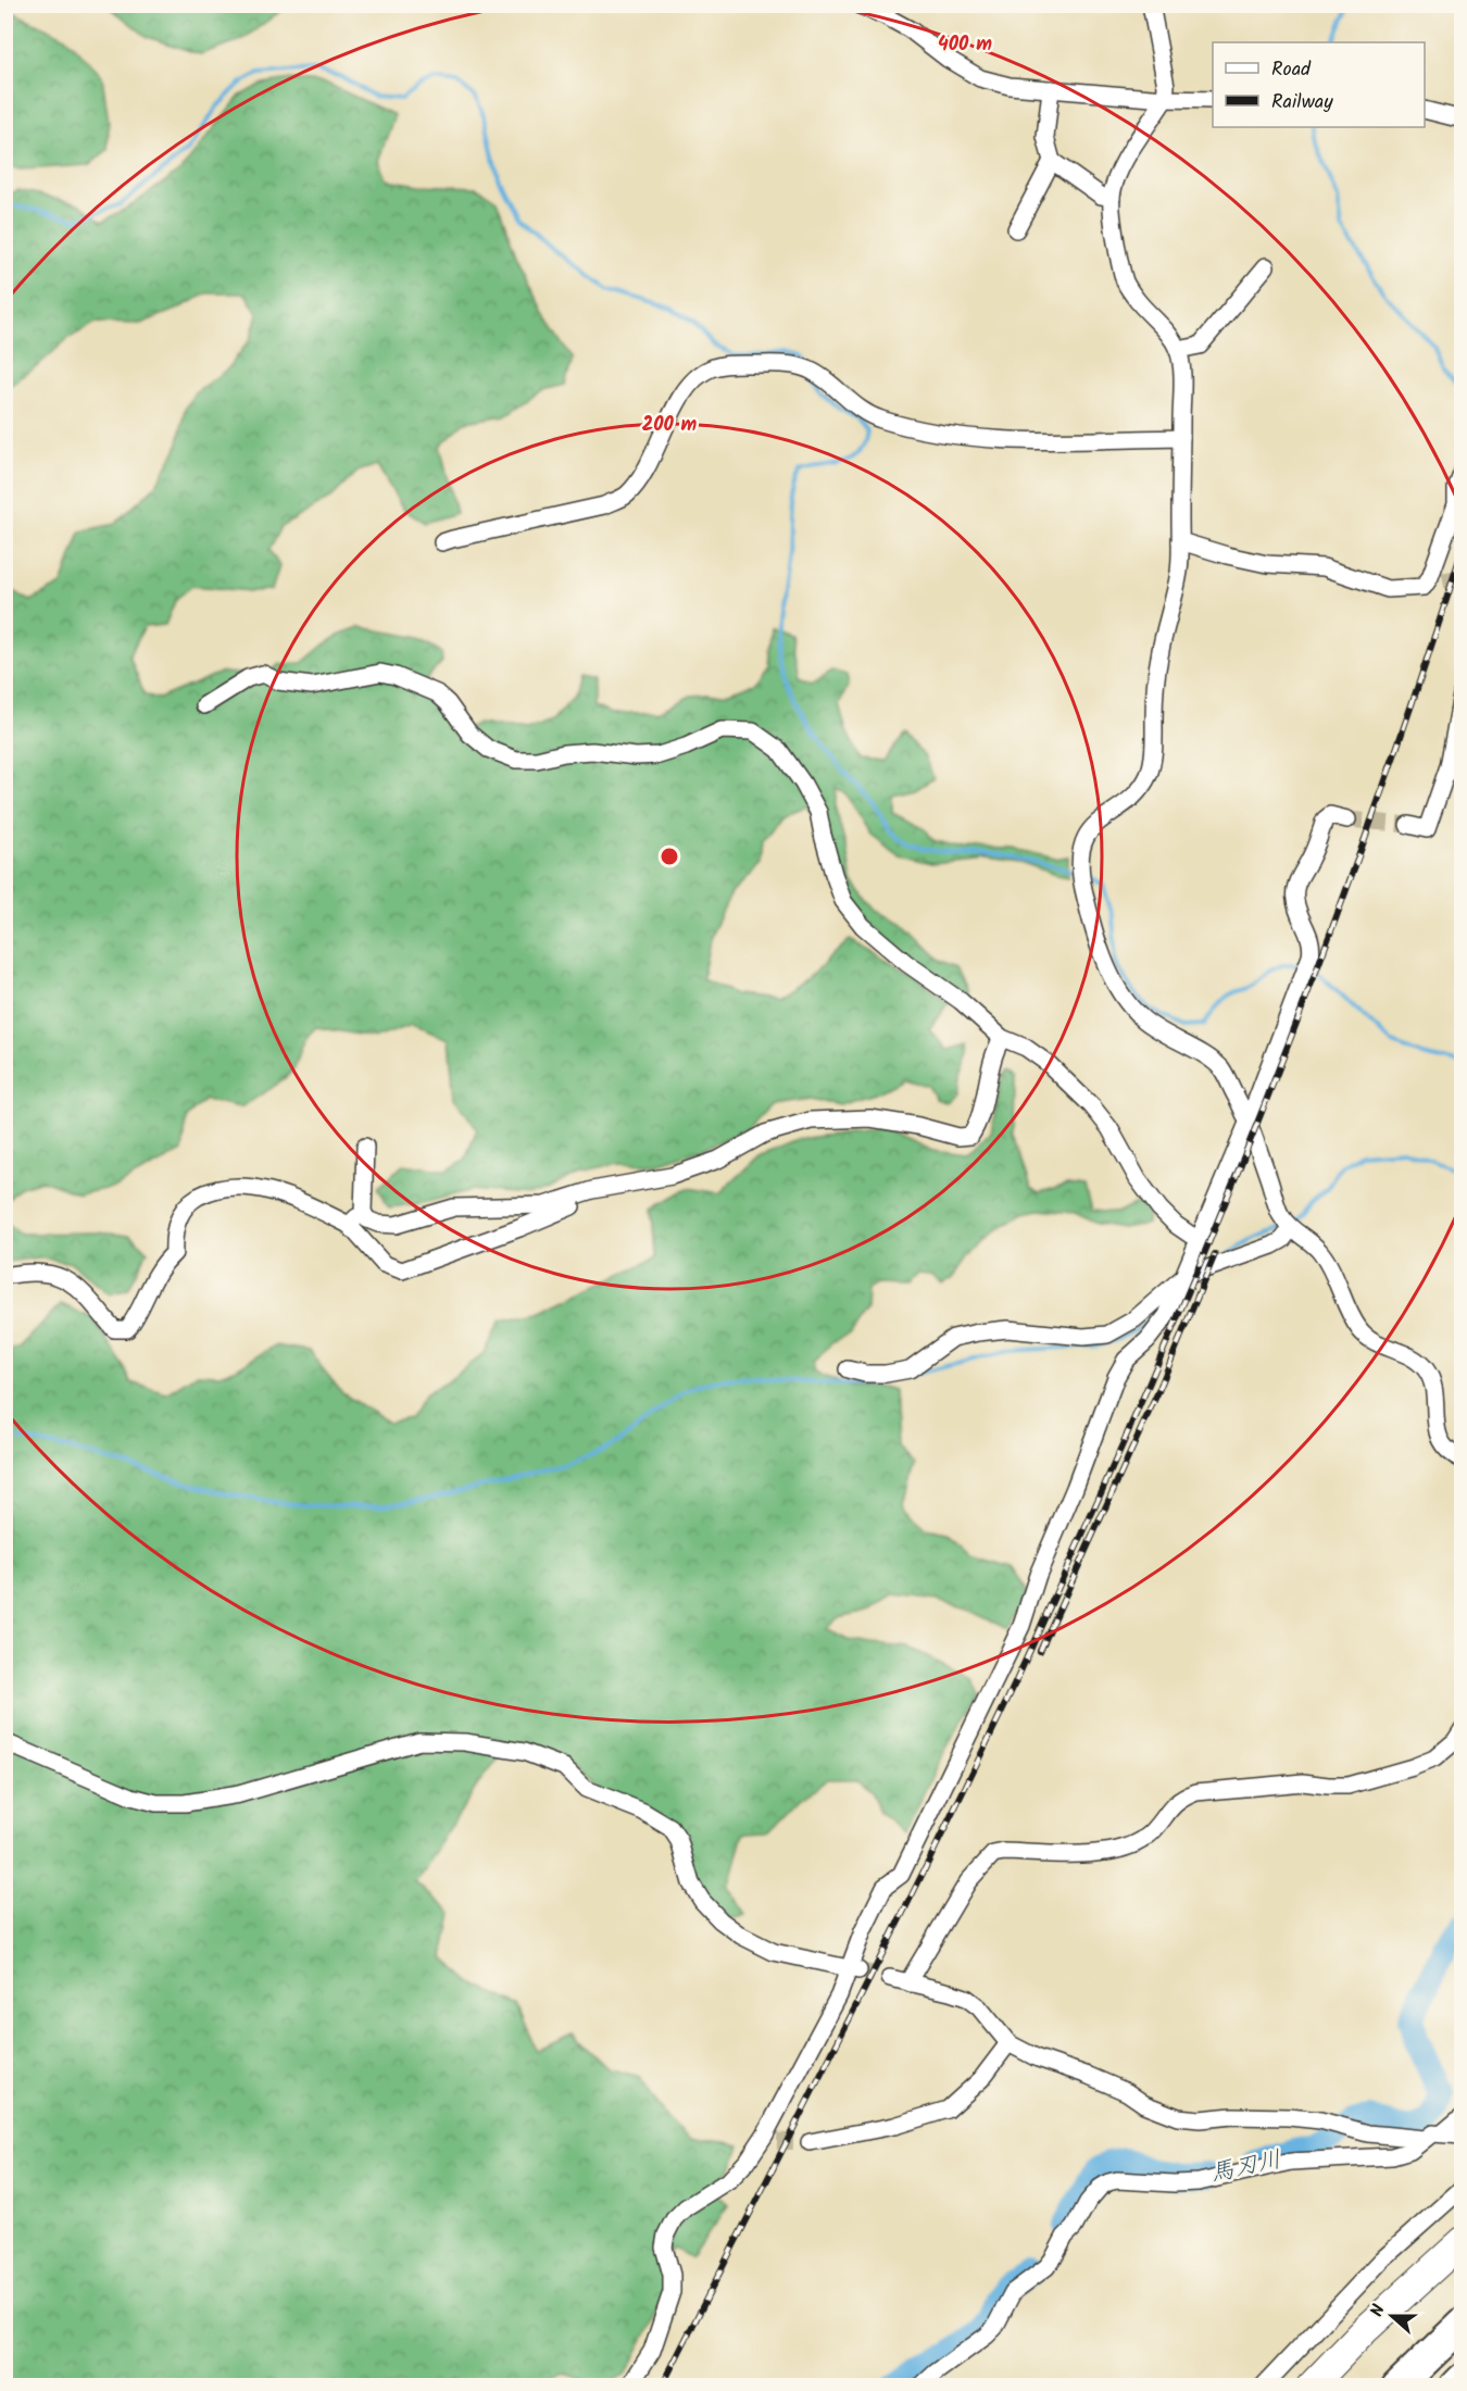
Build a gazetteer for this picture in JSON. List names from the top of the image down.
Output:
{
  "water": ["馬刃川"],
  "legend": ["Road", "Railway"],
  "north": "left",
  "rings": ["400 m", "200 m"]
}
